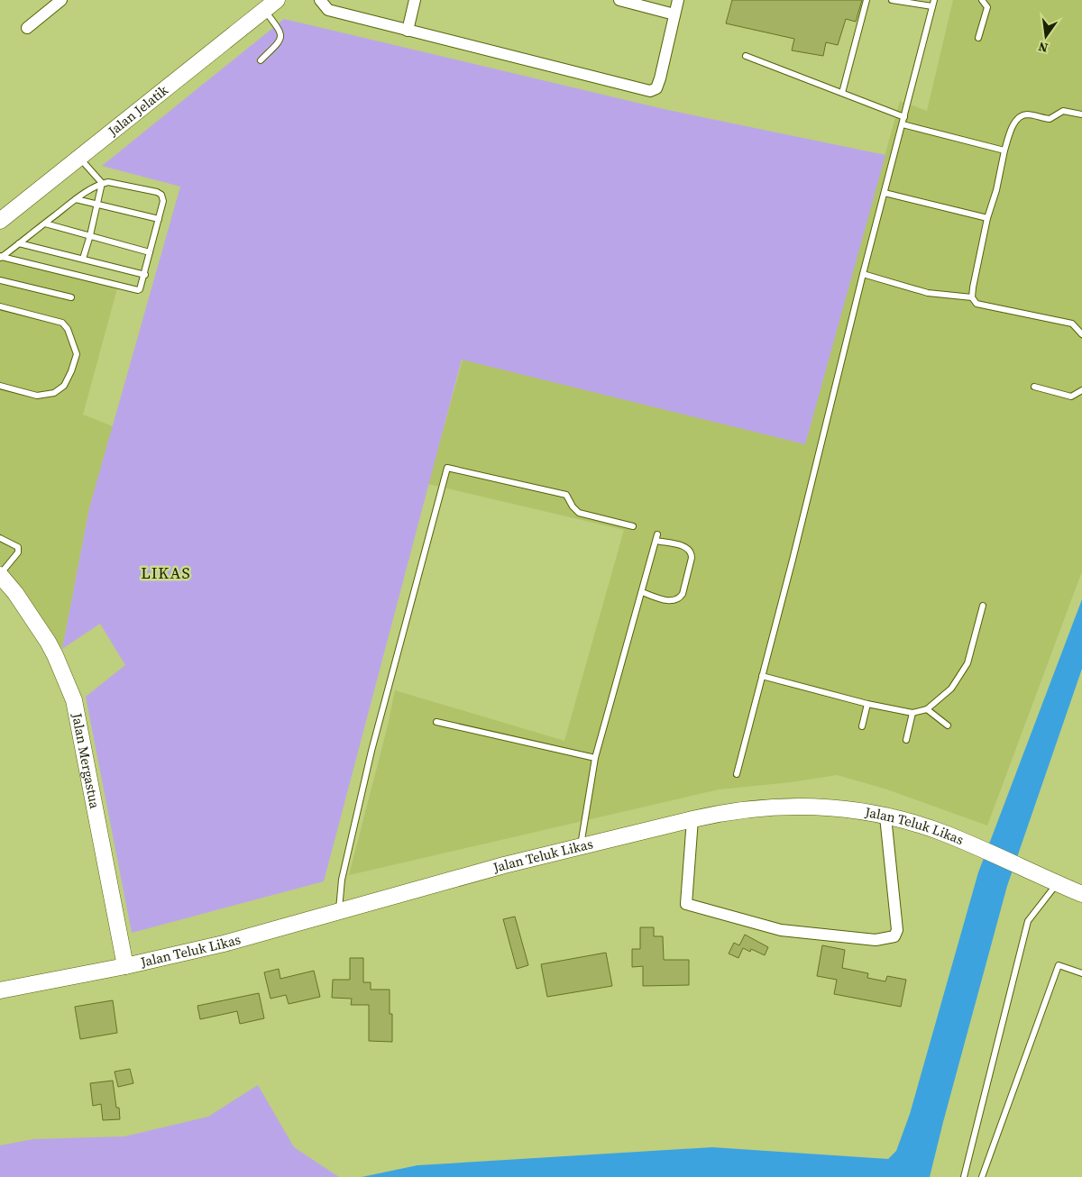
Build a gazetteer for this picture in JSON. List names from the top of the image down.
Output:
{
  "streets": {
    "street": ["Jalan Jelatik", "Jalan Mergastua", "Jalan Teluk Likas"]
  },
  "crossings": [
    ["Jalan Mergastua", "Jalan Teluk Likas"]
  ],
  "districts": ["LIKAS"],
  "north": "bottom"
}
